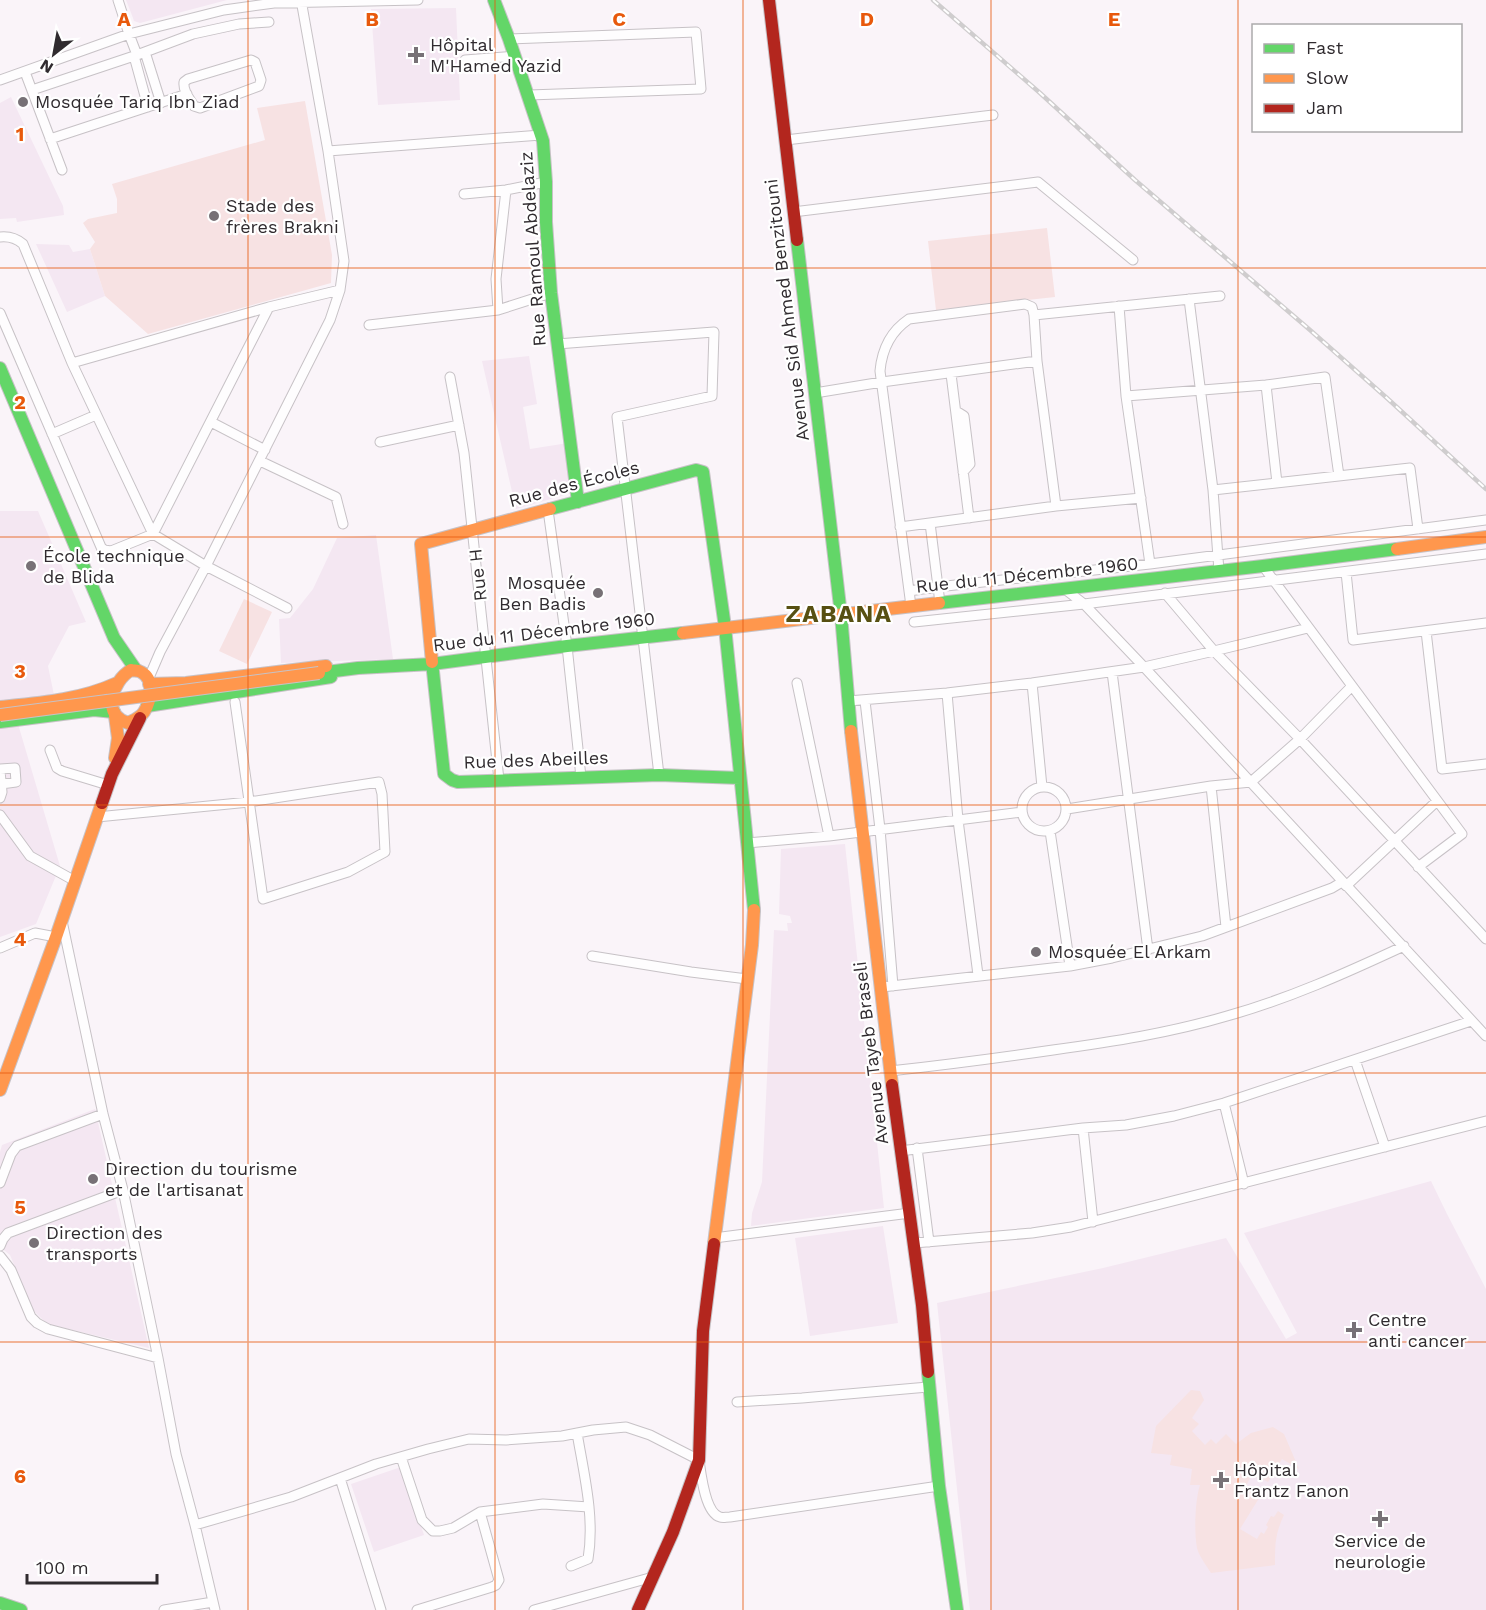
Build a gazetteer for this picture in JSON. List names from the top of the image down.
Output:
{
  "streets": {
    "main road": [
      "Rue Ramoul Abdelaziz",
      "Avenue Sid Ahmed Benzitouni",
      "Rue des Écoles",
      "Rue du 11 Décembre 1960",
      "Rue des Abeilles",
      "Avenue Tayeb Braseli"
    ],
    "street": ["Rue H"]
  },
  "crossings": [
    ["Rue Ramoul Abdelaziz", "Rue des Écoles"],
    ["Avenue Sid Ahmed Benzitouni", "Rue du 11 Décembre 1960"],
    ["Avenue Sid Ahmed Benzitouni", "Avenue Tayeb Braseli"],
    ["Rue des Écoles", "Rue H"],
    ["Rue des Écoles", "Rue du 11 Décembre 1960"],
    ["Rue des Écoles", "Rue des Abeilles"],
    ["Rue H", "Rue du 11 Décembre 1960"],
    ["Rue H", "Rue des Abeilles"],
    ["Rue du 11 Décembre 1960", "Rue des Abeilles"],
    ["Rue du 11 Décembre 1960", "Avenue Tayeb Braseli"]
  ],
  "districts": ["ZABANA"],
  "places": {
    "health": [
      "Hôpital M'Hamed Yazid",
      "Centre anti cancer",
      "Hôpital Frantz Fanon",
      "Service de neurologie"
    ],
    "other": [
      "Mosquée Tariq Ibn Ziad",
      "Stade des frères Brakni",
      "École technique de Blida",
      "Mosquée Ben Badis",
      "Mosquée El Arkam",
      "Direction du tourisme et de l'artisanat",
      "Direction des transports"
    ]
  },
  "legend": ["Fast", "Slow", "Jam"],
  "scale_bar": "100 m",
  "north": "bottom left",
  "grid": {
    "columns": [
      "A",
      "B",
      "C",
      "D",
      "E"
    ],
    "rows": [
      "1",
      "2",
      "3",
      "4",
      "5",
      "6"
    ]
  }
}
